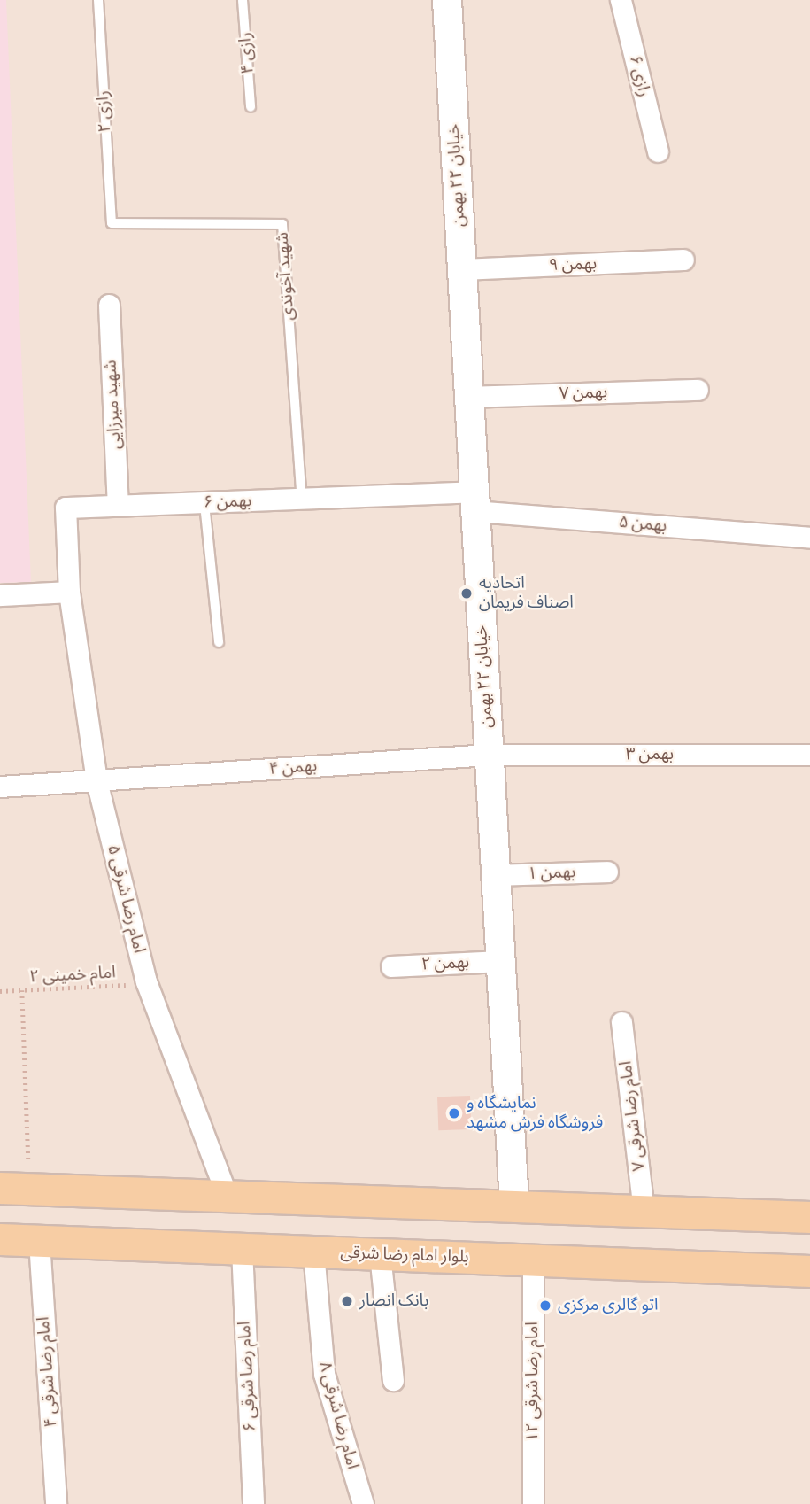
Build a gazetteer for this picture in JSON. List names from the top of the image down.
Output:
{
  "streets": {
    "main road": ["بلوار امام رضا شرقی"],
    "street": [
      "رازی ۶",
      "خیابان ۲۲ بهمن",
      "بهمن ۹",
      "بهمن ۷",
      "شهید میرزایی",
      "بهمن ۶",
      "بهمن ۵",
      "بهمن ۳",
      "بهمن ۴",
      "بهمن ۱",
      "امام رضا شرقی ۵",
      "بهمن ۲",
      "امام رضا شرقی ۷",
      "امام رضا شرقی ۴",
      "امام رضا شرقی ۶",
      "امام رضا شرقی ۱۲",
      "امام رضا شرقی ۸"
    ],
    "lane": ["رازی ۴", "رازی ۲", "شهید آخوندی"],
    "path": ["امام خمینی ۲"]
  },
  "crossings": [
    ["رازی ۲", "شهید آخوندی"],
    ["خیابان ۲۲ بهمن", "بهمن ۹"],
    ["خیابان ۲۲ بهمن", "بهمن ۷"],
    ["خیابان ۲۲ بهمن", "بهمن ۶"],
    ["خیابان ۲۲ بهمن", "بهمن ۵"],
    ["خیابان ۲۲ بهمن", "بهمن ۳"],
    ["خیابان ۲۲ بهمن", "بهمن ۴"],
    ["خیابان ۲۲ بهمن", "بهمن ۱"],
    ["خیابان ۲۲ بهمن", "بهمن ۲"],
    ["شهید آخوندی", "بهمن ۶"],
    ["شهید میرزایی", "بهمن ۶"],
    ["بهمن ۶", "بهمن ۵"],
    ["بهمن ۶", "امام رضا شرقی ۵"],
    ["بهمن ۳", "بهمن ۴"],
    ["بهمن ۴", "امام رضا شرقی ۵"],
    ["امام رضا شرقی ۵", "امام خمینی ۲"],
    ["بلوار امام رضا شرقی", "امام رضا شرقی ۴"],
    ["بلوار امام رضا شرقی", "امام رضا شرقی ۶"],
    ["بلوار امام رضا شرقی", "امام رضا شرقی ۱۲"],
    ["بلوار امام رضا شرقی", "امام رضا شرقی ۸"]
  ],
  "places": [
    "اتحادیه اصناف فریمان",
    "نمایشگاه و فروشگاه فرش مشهد",
    "بانک انصار",
    "اتو گالری مرکزی"
  ]
}
